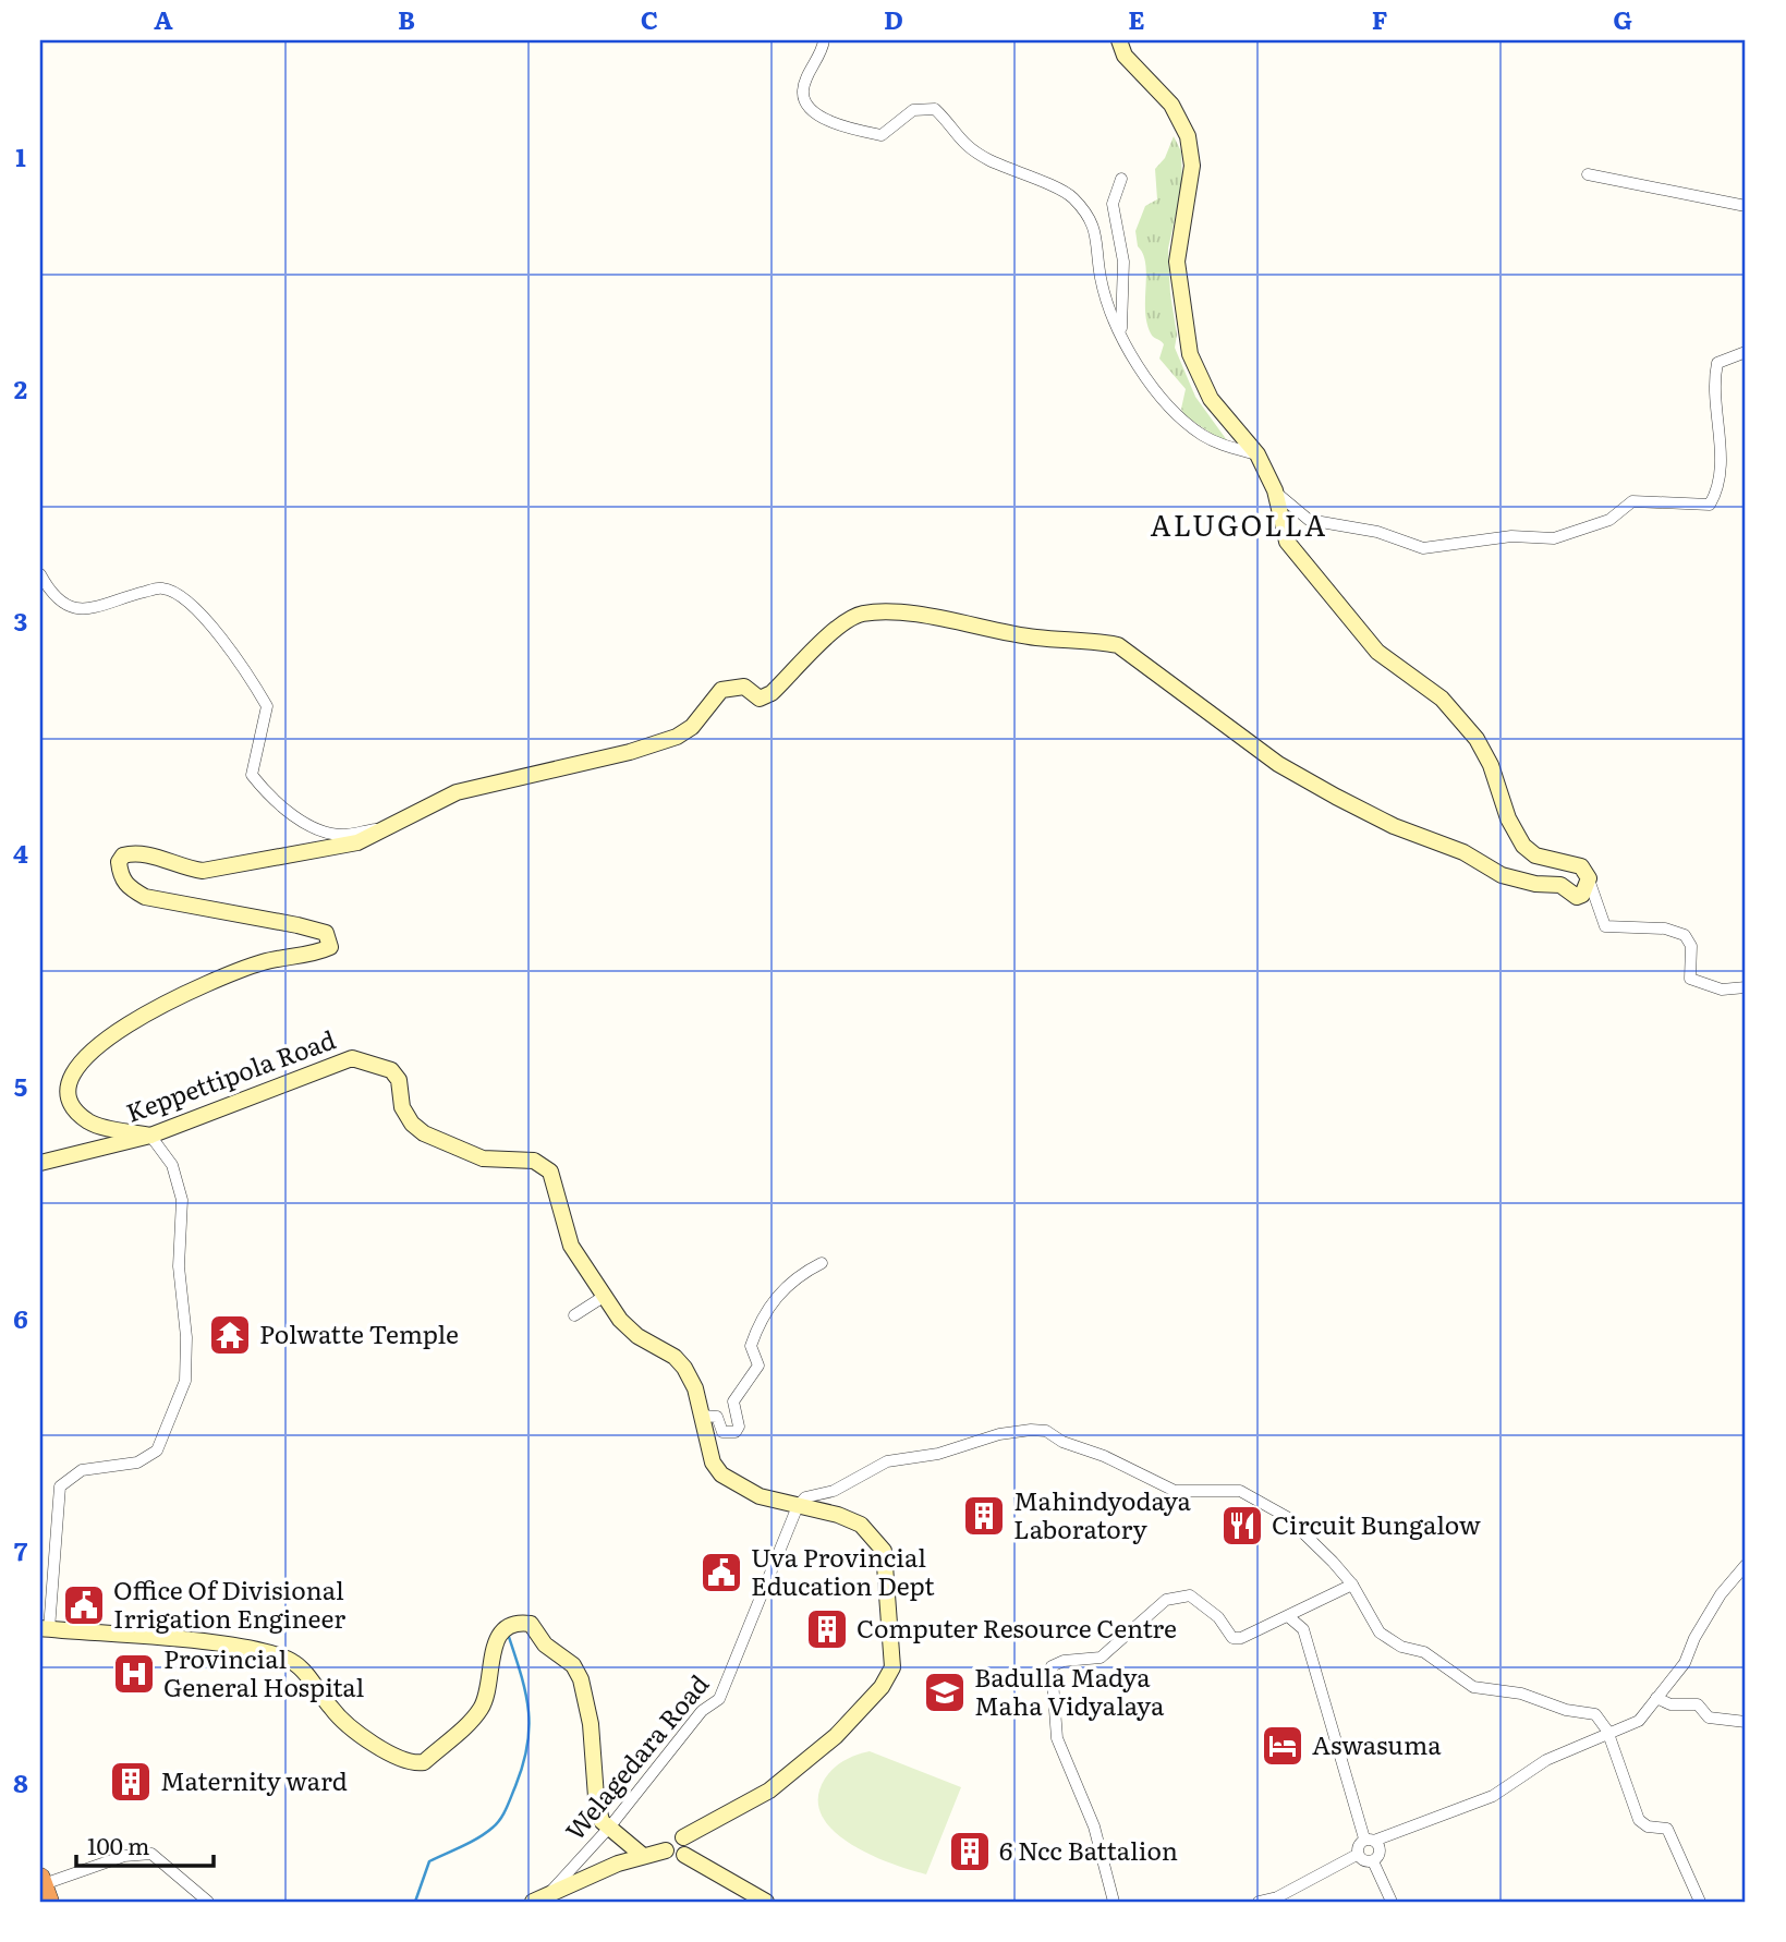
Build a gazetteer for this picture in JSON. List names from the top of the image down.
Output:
{
  "streets": {
    "main road": ["Keppettipola Road"],
    "street": ["Welagedara Road"]
  },
  "crossings": [
    ["Keppettipola Road", "Welagedara Road"]
  ],
  "districts": ["ALUGOLLA"],
  "places": {
    "temple": ["Polwatte Temple"],
    "building": [
      "Mahindyodaya Laboratory",
      "Computer Resource Centre",
      "Maternity ward",
      "6 Ncc Battalion"
    ],
    "restaurant": ["Circuit Bungalow"],
    "public building": ["Uva Provincial Education Dept", "Office Of Divisional Irrigation Engineer"],
    "hospital": ["Provincial General Hospital"],
    "school or university": ["Badulla Madya Maha Vidyalaya"],
    "hotel": ["Aswasuma"]
  },
  "scale_bar": "100 m",
  "grid": {
    "columns": [
      "A",
      "B",
      "C",
      "D",
      "E",
      "F",
      "G"
    ],
    "rows": [
      "1",
      "2",
      "3",
      "4",
      "5",
      "6",
      "7",
      "8"
    ]
  }
}
